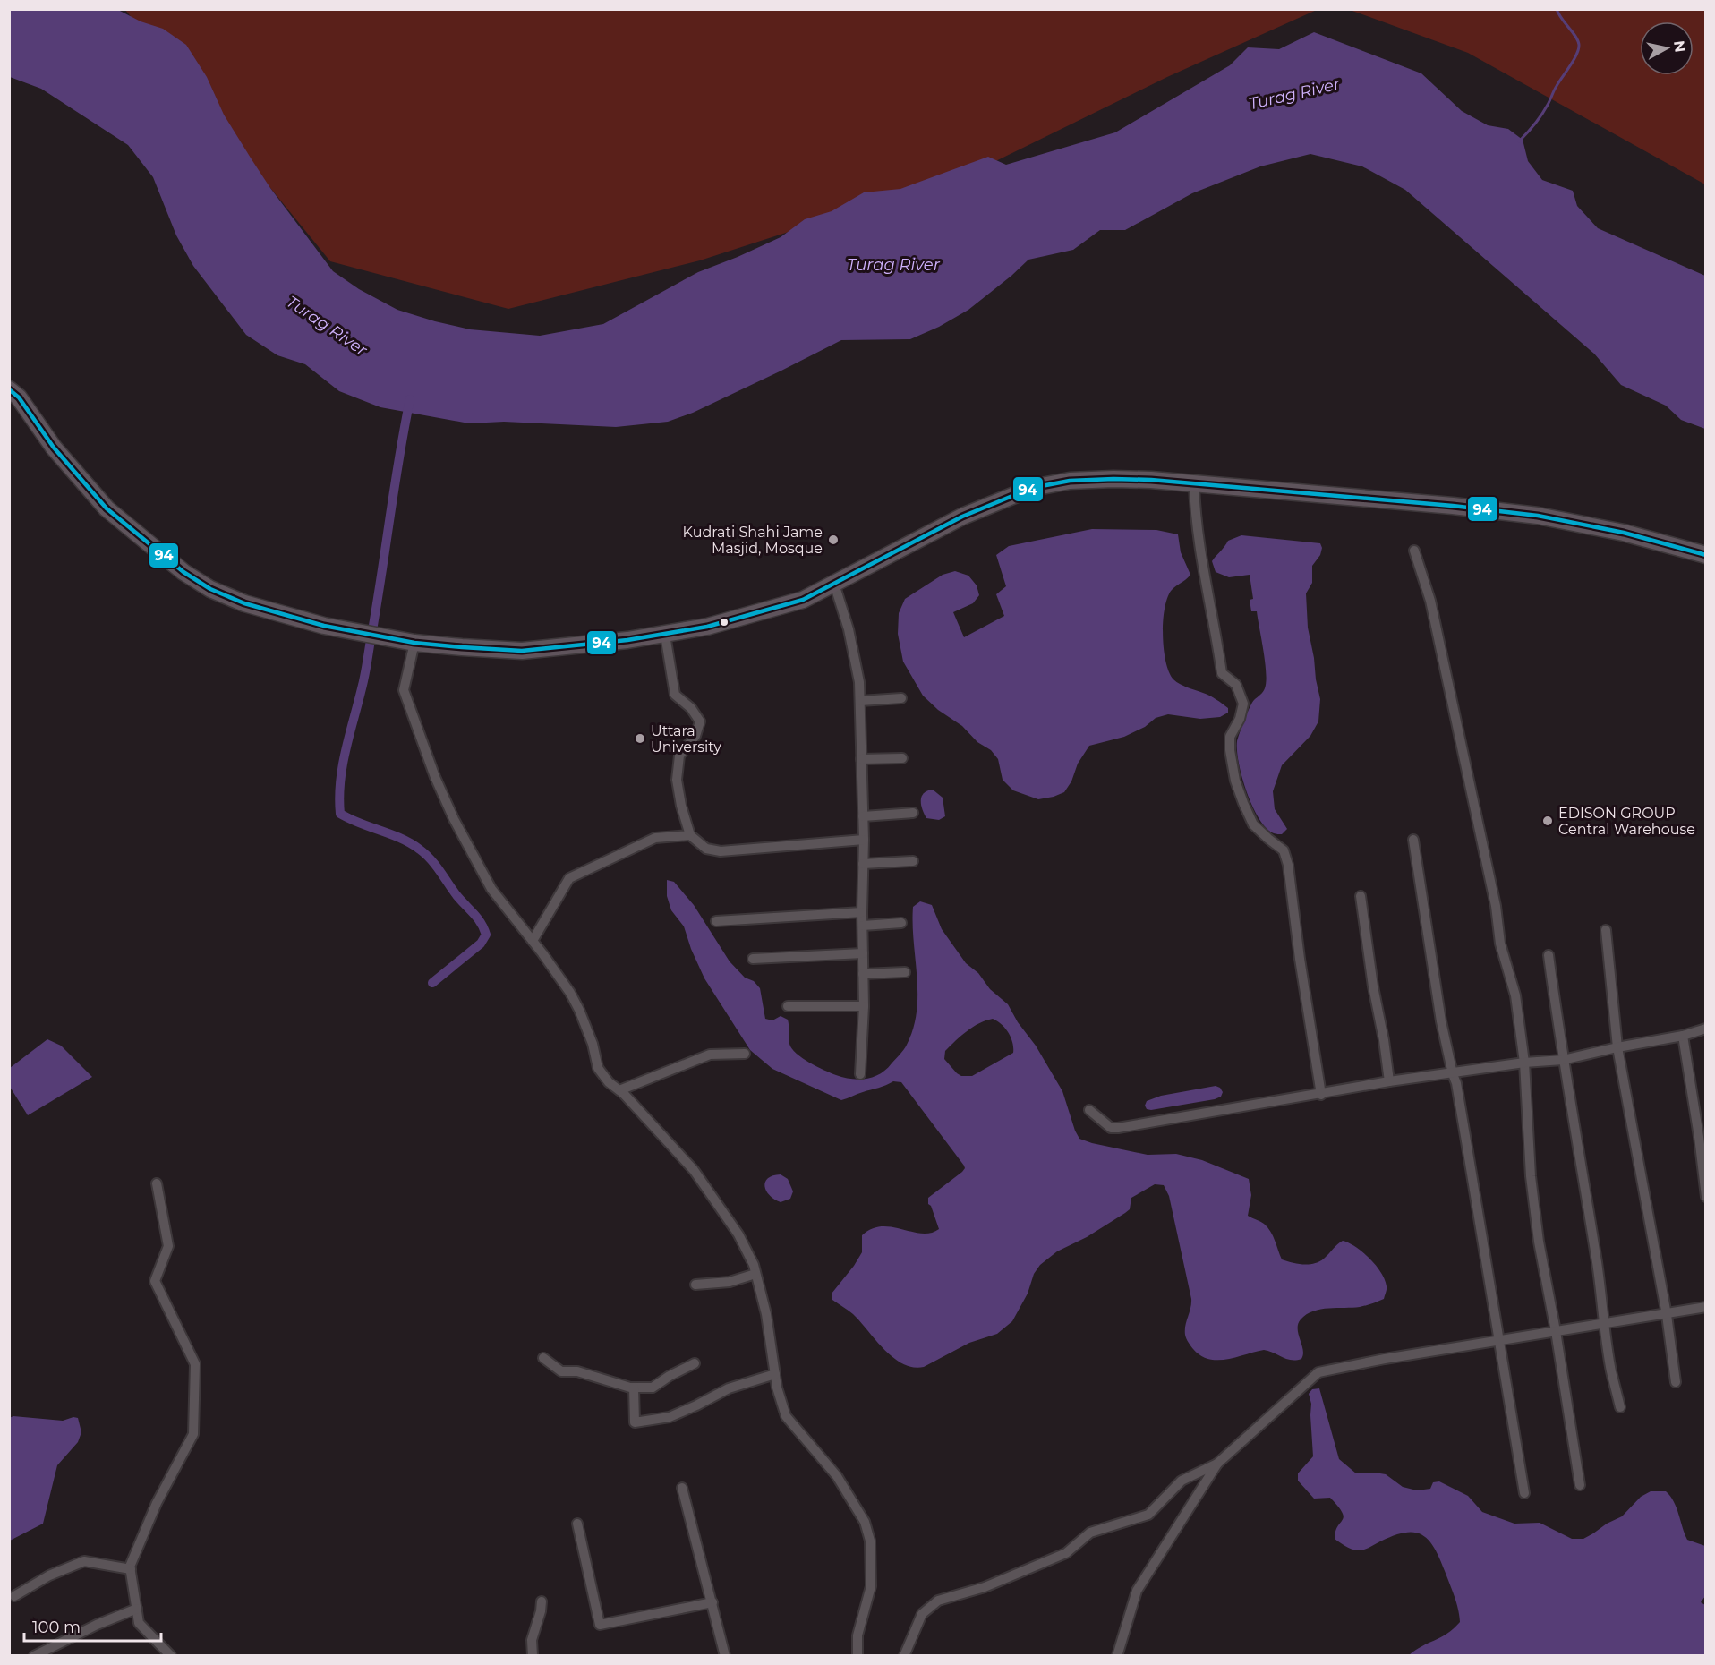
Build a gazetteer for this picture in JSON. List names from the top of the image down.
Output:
{
  "water": ["Turag River"],
  "places": ["Kudrati Shahi Jame Masjid, Mosque", "Uttara University", "EDISON GROUP Central Warehouse"],
  "lines": ["transit line 94"],
  "scale_bar": "100 m",
  "north": "right"
}
